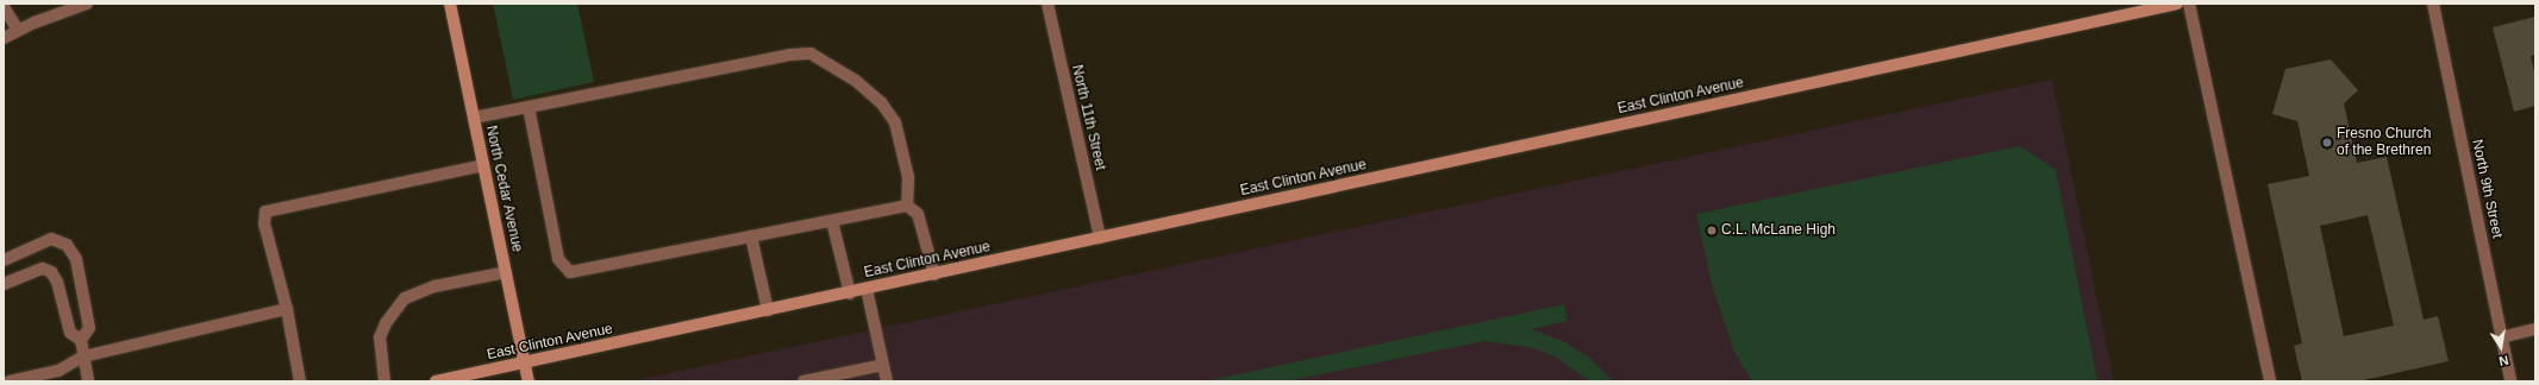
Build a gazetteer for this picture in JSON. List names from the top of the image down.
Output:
{
  "streets": {
    "main road": ["East Clinton Avenue", "North Cedar Avenue"],
    "street": ["North 11th Street", "North 9th Street"]
  },
  "crossings": [
    ["East Clinton Avenue", "North 11th Street"],
    ["East Clinton Avenue", "North Cedar Avenue"]
  ],
  "places": ["Fresno Church of the Brethren", "C.L. McLane High"],
  "north": "bottom"
}
